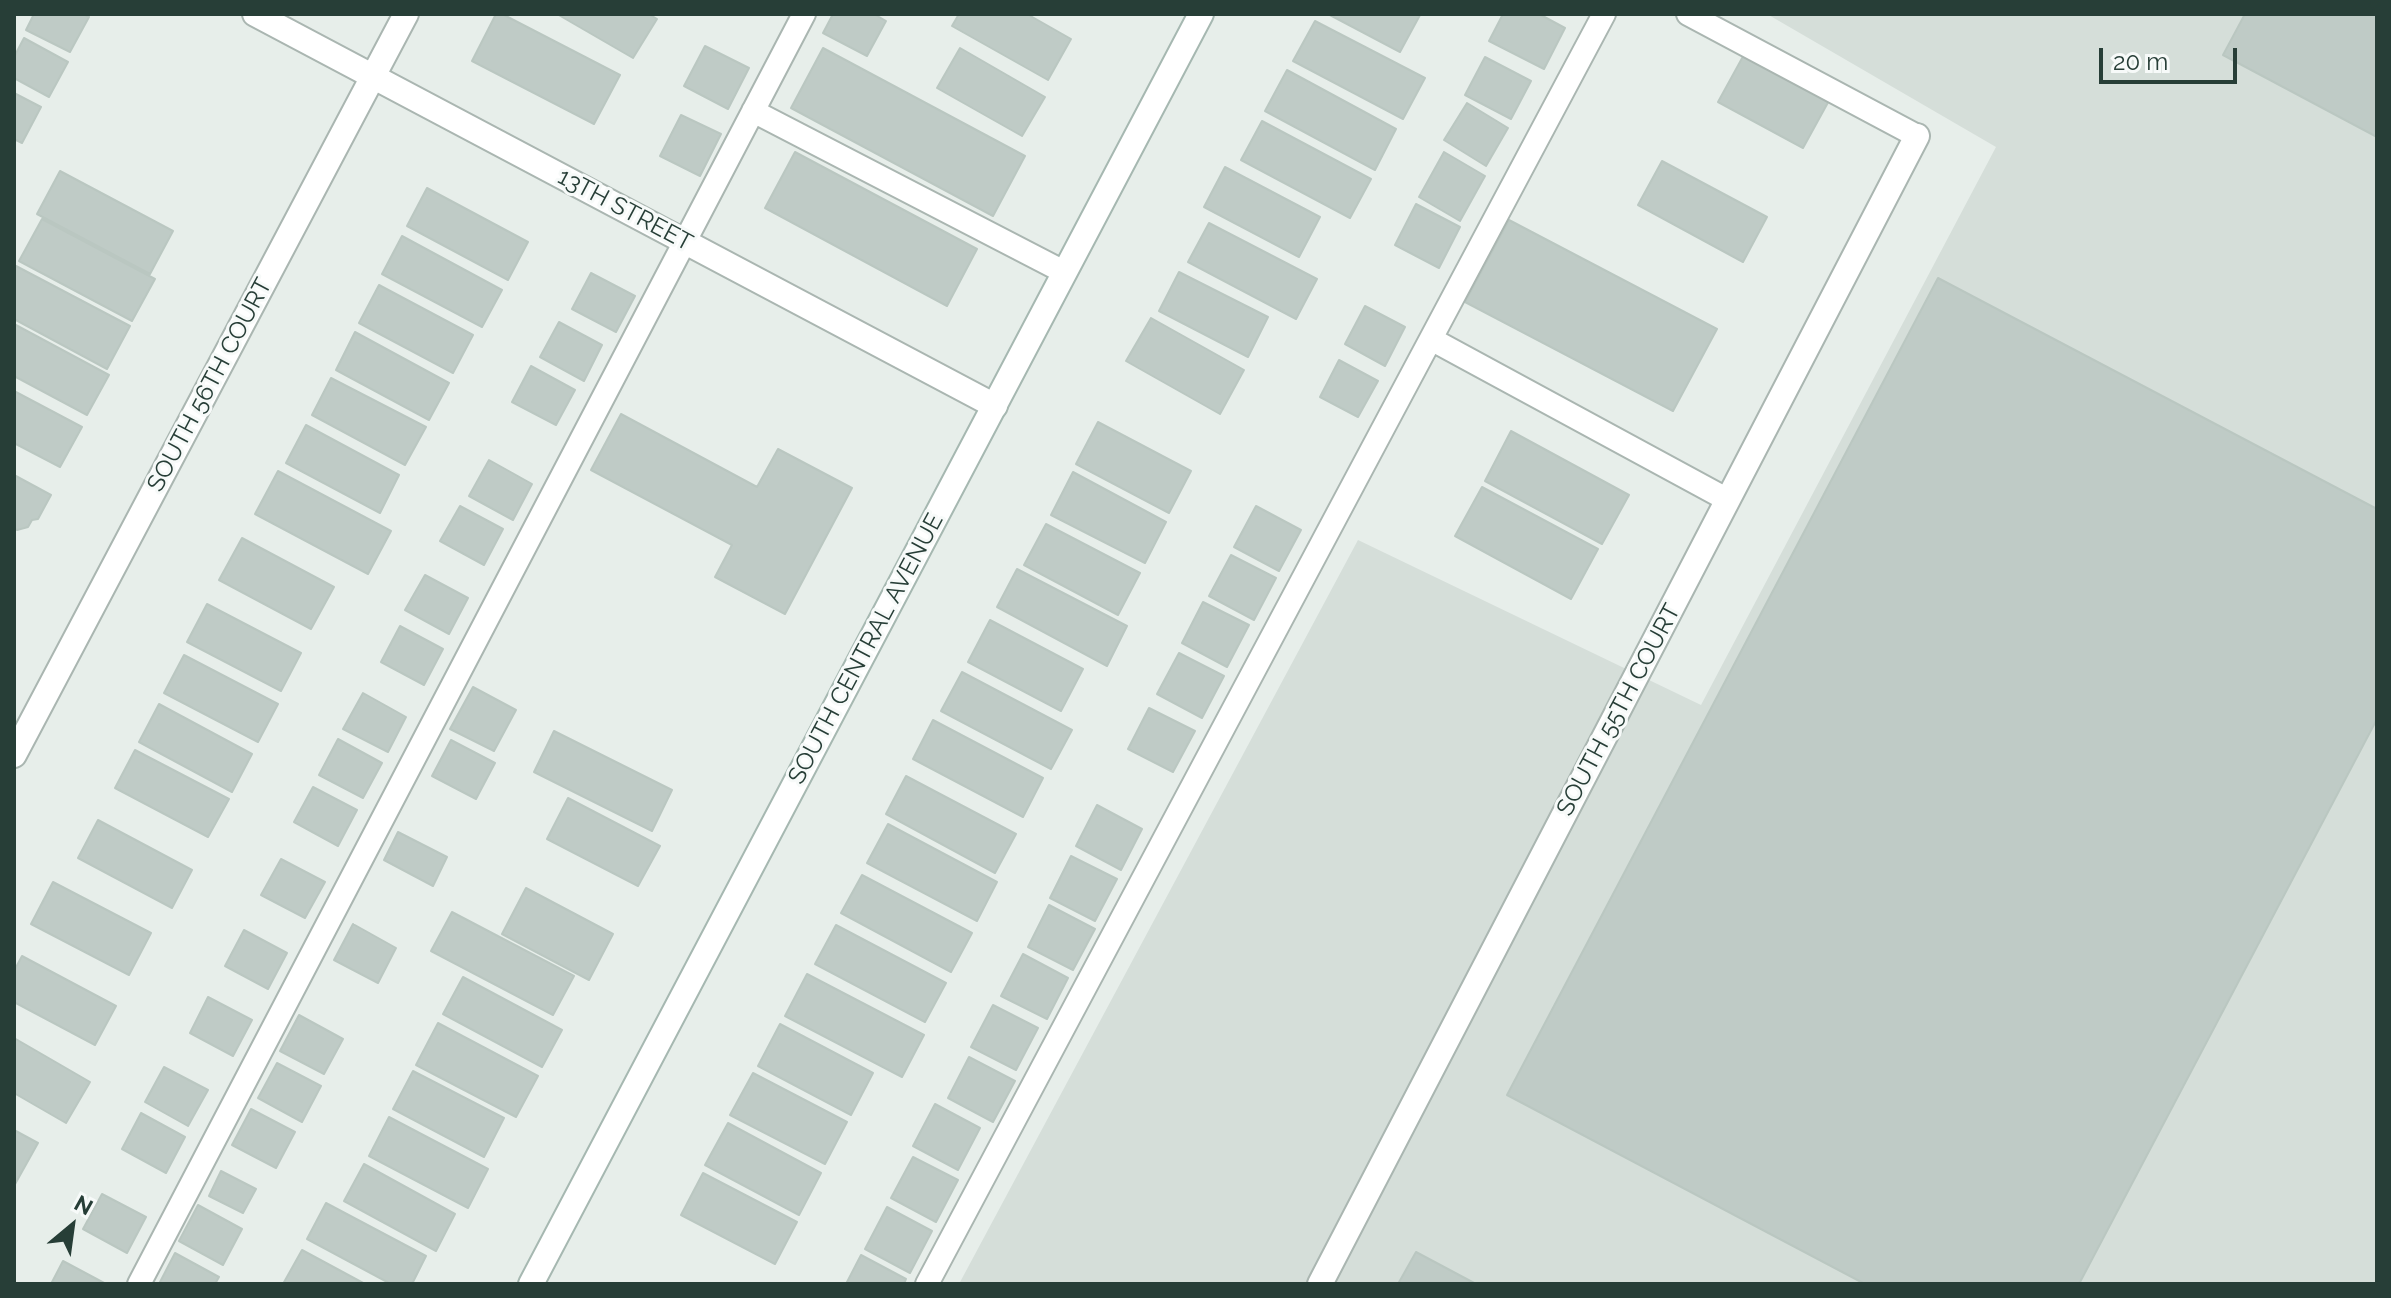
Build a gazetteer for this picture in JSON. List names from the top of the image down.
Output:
{
  "streets": {
    "street": [
      "13TH STREET",
      "SOUTH 56TH COURT",
      "SOUTH CENTRAL AVENUE",
      "SOUTH 55TH COURT"
    ]
  },
  "crossings": [
    ["13TH STREET", "SOUTH 56TH COURT"],
    ["13TH STREET", "SOUTH CENTRAL AVENUE"]
  ],
  "scale_bar": "20 m",
  "north": "top right"
}
